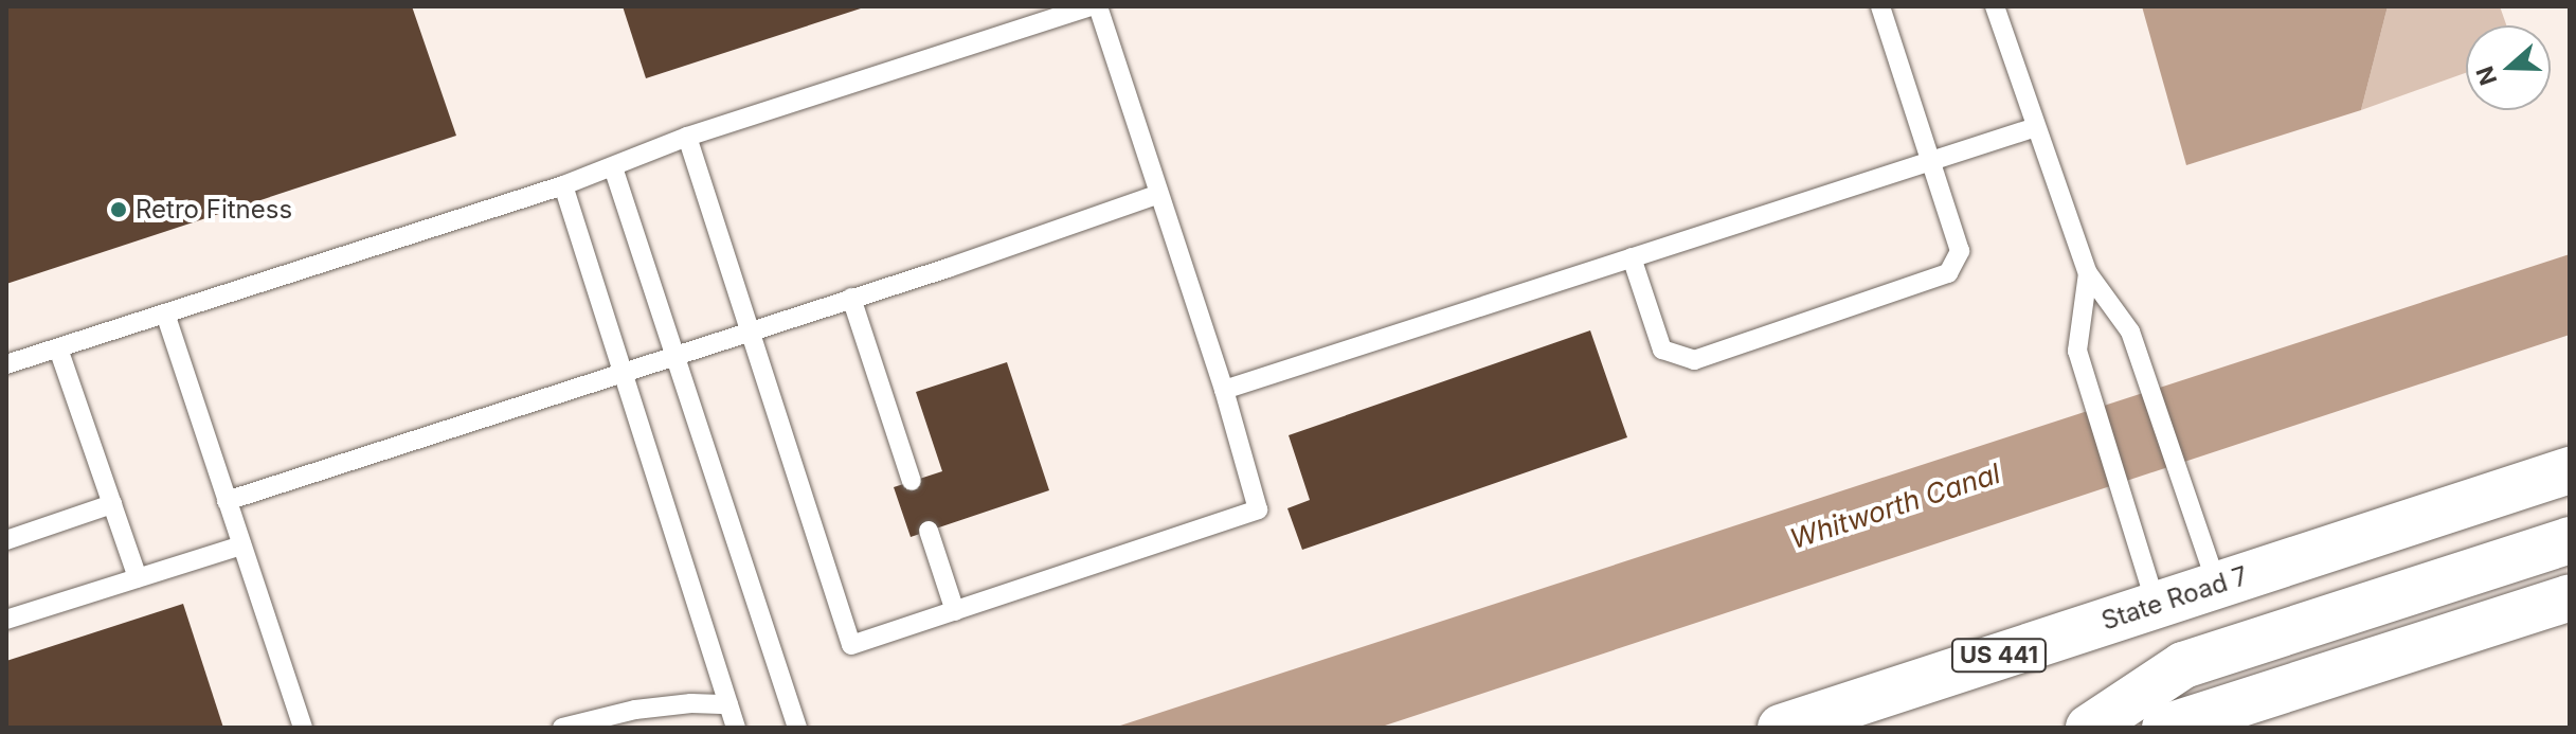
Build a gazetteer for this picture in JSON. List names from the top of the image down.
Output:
{
  "streets": {
    "main road": ["State Road 7", "US 441"]
  },
  "water": ["Whitworth Canal"],
  "places": ["Retro Fitness"],
  "north": "left"
}
